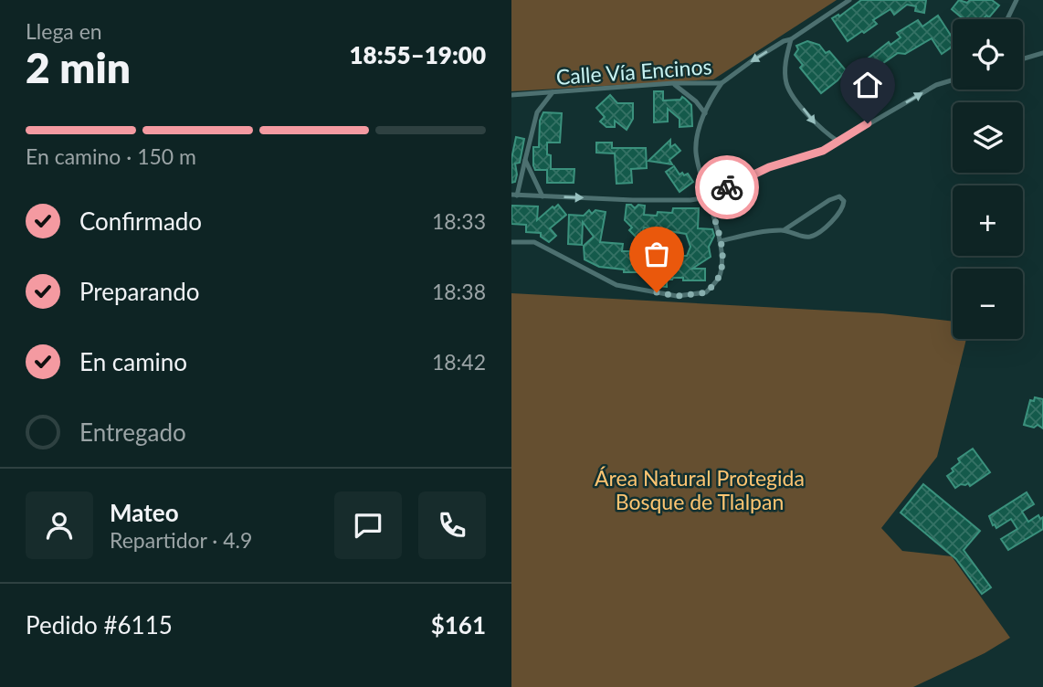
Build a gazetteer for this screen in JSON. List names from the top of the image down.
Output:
{
  "streets": {
    "street": ["Calle Vía Encinos"]
  },
  "parks": ["Área Natural Protegida Bosque de Tlalpan"],
  "page": {
    "heading": ["2 min", "Llega en", "18:55–19:00"],
    "panel": [
      "Mateo",
      "Repartidor · 4.9",
      "Pedido #6115",
      "$161"
    ],
    "map_buttons": ["+", "−"],
    "bar": "En camino · 150 m",
    "list": [
      ["Confirmado", "18:33"],
      ["Preparando", "18:38"],
      ["En camino", "18:42"],
      "Entregado"
    ]
  }
}
